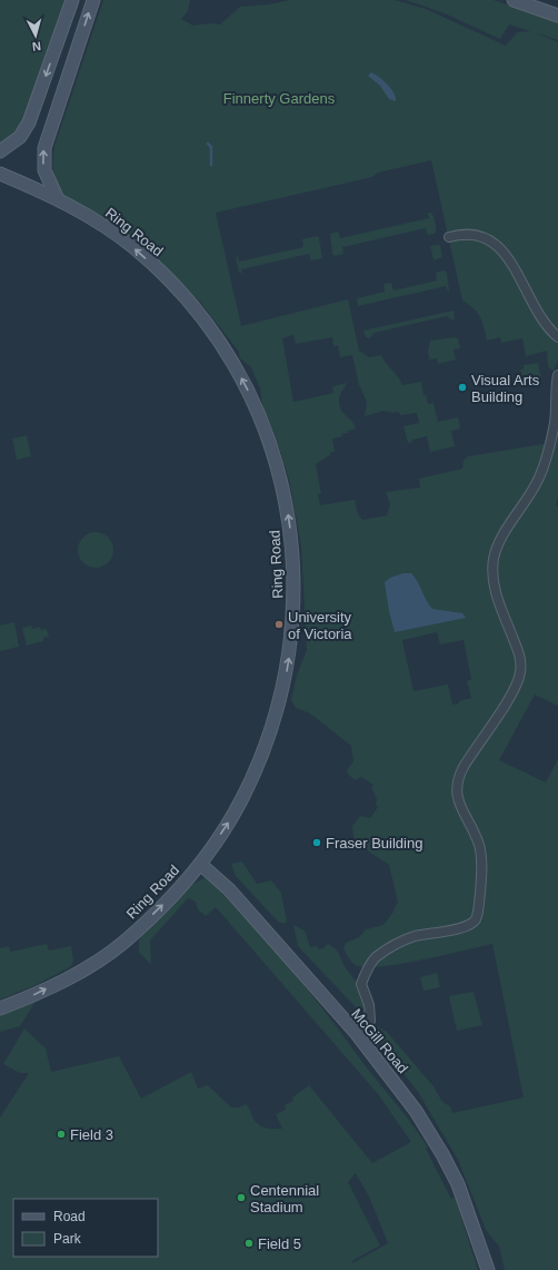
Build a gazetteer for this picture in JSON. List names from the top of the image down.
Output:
{
  "streets": {
    "street": ["Ring Road", "McGill Road"]
  },
  "crossings": [
    ["Ring Road", "McGill Road"]
  ],
  "parks": ["Finnerty Gardens"],
  "places": [
    "Visual Arts Building",
    "University of Victoria",
    "Fraser Building",
    "Field 3",
    "Centennial Stadium",
    "Field 5"
  ],
  "legend": ["Road", "Park"],
  "north": "bottom"
}
